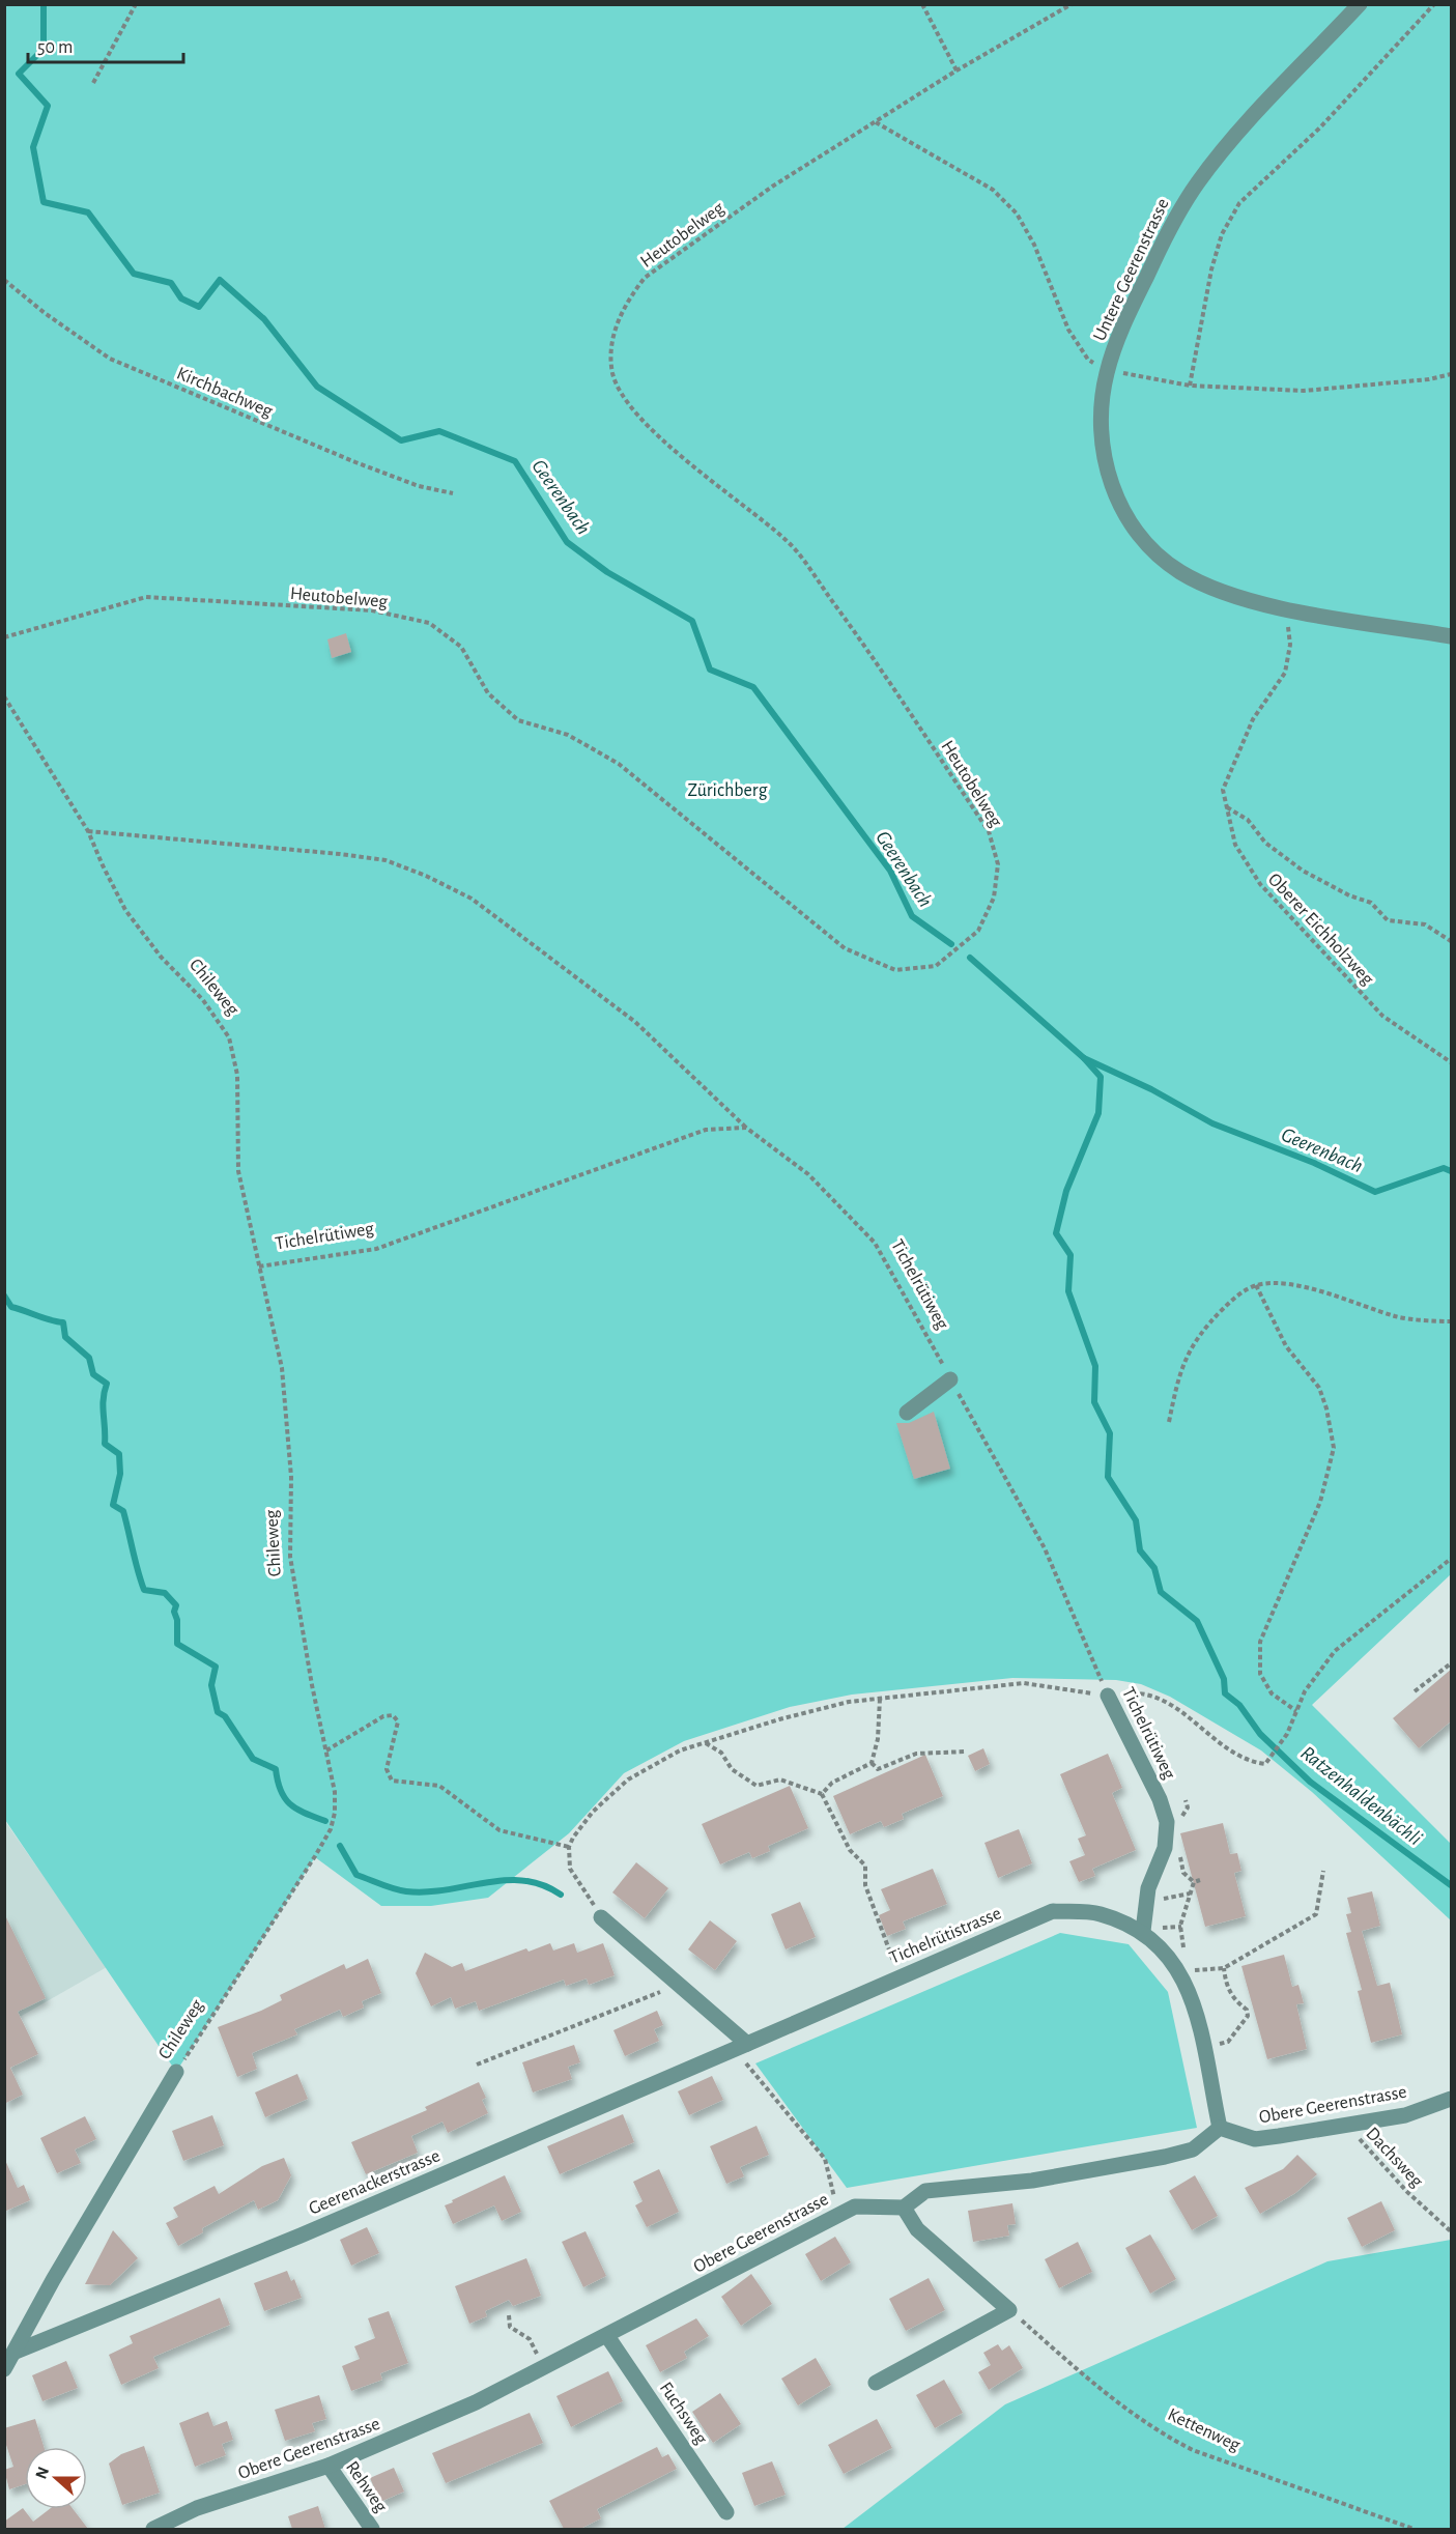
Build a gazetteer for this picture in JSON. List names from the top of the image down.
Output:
{
  "streets": {
    "street": [
      "Untere Geerenstrasse",
      "Chileweg",
      "Tichelrütiweg",
      "Tichelrütistrasse",
      "Obere Geerenstrasse",
      "Geerenackerstrasse",
      "Fuchsweg",
      "Rehweg"
    ],
    "path": [
      "Heutobelweg",
      "Kirchbachweg",
      "Oberer Eichholzweg",
      "Dachsweg",
      "Kettenweg"
    ]
  },
  "crossings": [
    ["Untere Geerenstrasse", "Oberer Eichholzweg"],
    ["Chileweg", "Tichelrütiweg"],
    ["Chileweg", "Geerenackerstrasse"],
    ["Tichelrütiweg", "Tichelrütistrasse"],
    ["Tichelrütistrasse", "Obere Geerenstrasse"],
    ["Tichelrütistrasse", "Geerenackerstrasse"],
    ["Obere Geerenstrasse", "Dachsweg"],
    ["Obere Geerenstrasse", "Fuchsweg"],
    ["Obere Geerenstrasse", "Rehweg"]
  ],
  "water": ["Geerenbach", "Ratzenhaldenbächli"],
  "parks": ["Zürichberg"],
  "scale_bar": "50 m",
  "north": "left"
}
